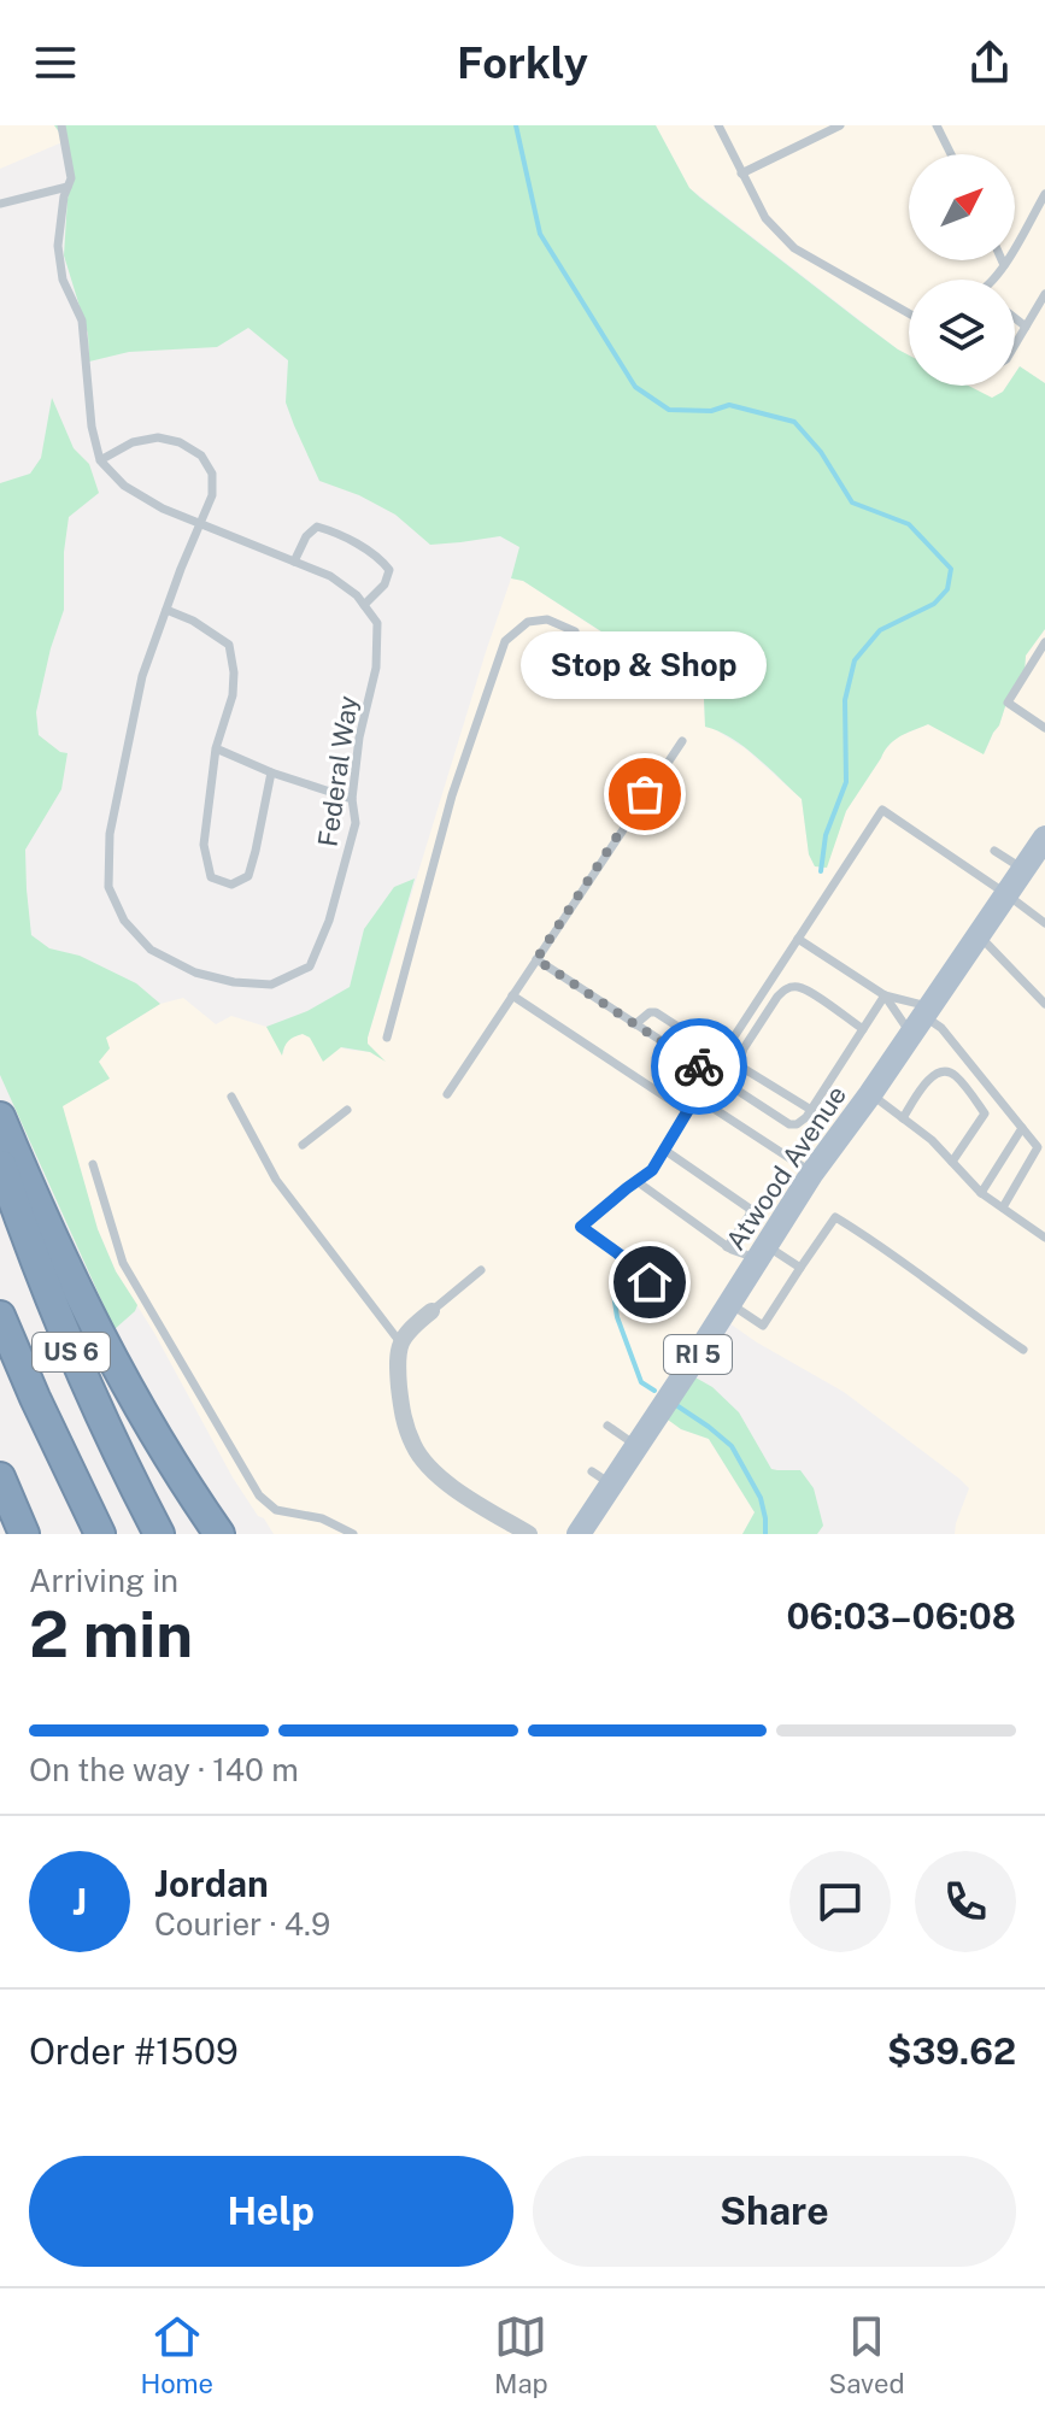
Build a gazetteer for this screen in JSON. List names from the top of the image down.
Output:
{
  "streets": {
    "highway": ["US 6"],
    "main road": ["Atwood Avenue", "RI 5"],
    "lane": ["Federal Way"]
  },
  "places": ["Stop & Shop"],
  "north": "top right",
  "page": {
    "header": "Forkly",
    "bubble": "Stop & Shop",
    "heading": ["2 min", "Arriving in", "06:03–06:08"],
    "panel": [
      "Jordan",
      "Courier · 4.9",
      "Order #1509",
      "$39.62"
    ],
    "bar": "On the way · 140 m",
    "round": "J",
    "buttons": ["Help", "Share"],
    "tabs": ["Home", "Map", "Saved"]
  }
}
